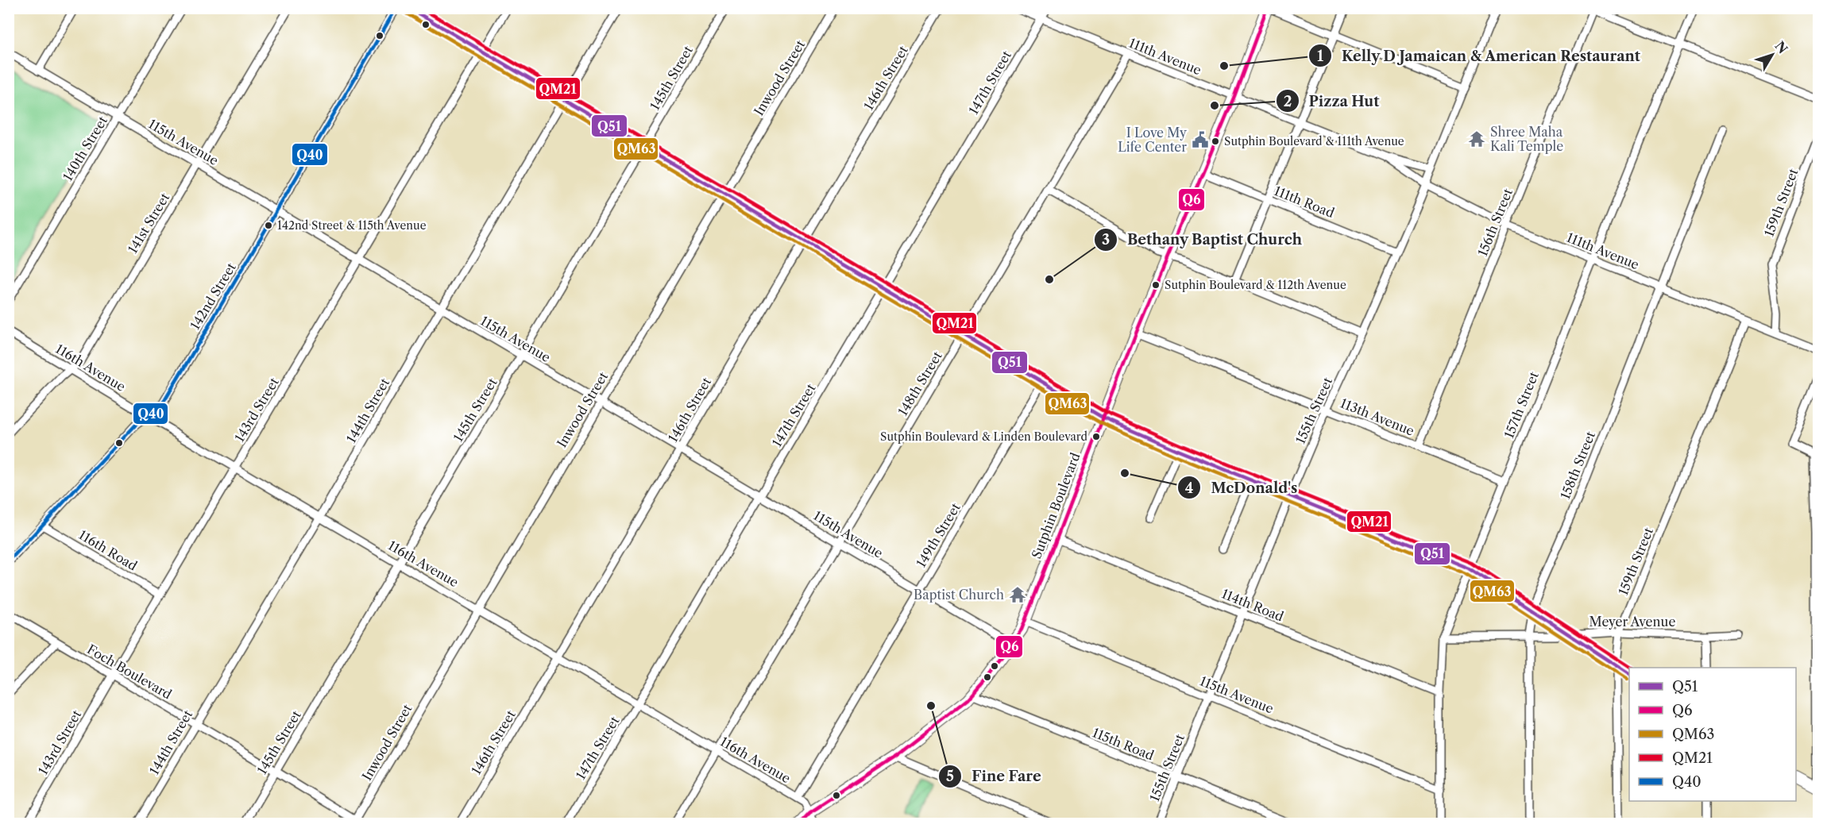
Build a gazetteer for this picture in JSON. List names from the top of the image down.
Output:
{
  "streets": {
    "main road": ["Sutphin Boulevard"],
    "street": [
      "111th Avenue",
      "145th Street",
      "Inwood Street",
      "146th Street",
      "147th Street",
      "115th Avenue",
      "140th Street",
      "111th Road",
      "159th Street",
      "156th Street",
      "141st Street",
      "142nd Street",
      "116th Avenue",
      "148th Street",
      "157th Street",
      "143rd Street",
      "144th Street",
      "155th Street",
      "113th Avenue",
      "158th Street",
      "149th Street",
      "116th Road",
      "114th Road",
      "Meyer Avenue",
      "Foch Boulevard",
      "115th Road"
    ]
  },
  "crossings": [
    ["111th Avenue", "147th Street"],
    ["111th Avenue", "159th Street"],
    ["111th Avenue", "156th Street"],
    ["111th Avenue", "148th Street"],
    ["111th Avenue", "157th Street"],
    ["111th Avenue", "155th Street"],
    ["111th Avenue", "158th Street"],
    ["111th Avenue", "Sutphin Boulevard"],
    ["145th Street", "115th Avenue"],
    ["145th Street", "116th Avenue"],
    ["145th Street", "Foch Boulevard"],
    ["Inwood Street", "115th Avenue"],
    ["Inwood Street", "116th Avenue"],
    ["Inwood Street", "Foch Boulevard"],
    ["146th Street", "115th Avenue"],
    ["146th Street", "116th Avenue"],
    ["147th Street", "115th Avenue"],
    ["147th Street", "116th Avenue"],
    ["115th Avenue", "140th Street"],
    ["115th Avenue", "141st Street"],
    ["115th Avenue", "142nd Street"],
    ["115th Avenue", "148th Street"],
    ["115th Avenue", "157th Street"],
    ["115th Avenue", "143rd Street"],
    ["115th Avenue", "144th Street"],
    ["115th Avenue", "155th Street"],
    ["115th Avenue", "Sutphin Boulevard"],
    ["115th Avenue", "149th Street"],
    ["111th Road", "155th Street"],
    ["111th Road", "Sutphin Boulevard"],
    ["159th Street", "Meyer Avenue"],
    ["156th Street", "113th Avenue"],
    ["141st Street", "116th Avenue"],
    ["142nd Street", "116th Avenue"],
    ["142nd Street", "116th Road"],
    ["116th Avenue", "148th Street"],
    ["116th Avenue", "143rd Street"],
    ["116th Avenue", "144th Street"],
    ["116th Avenue", "Sutphin Boulevard"],
    ["116th Avenue", "149th Street"],
    ["157th Street", "113th Avenue"],
    ["157th Street", "114th Road"],
    ["157th Street", "Meyer Avenue"],
    ["143rd Street", "116th Road"],
    ["143rd Street", "Foch Boulevard"],
    ["144th Street", "Foch Boulevard"],
    ["155th Street", "113th Avenue"],
    ["155th Street", "114th Road"],
    ["155th Street", "115th Road"],
    ["113th Avenue", "Sutphin Boulevard"],
    ["158th Street", "Meyer Avenue"],
    ["Sutphin Boulevard", "114th Road"],
    ["Sutphin Boulevard", "115th Road"]
  ],
  "places": {
    "other": [
      "Kelly D Jamaican & American Restaurant",
      "Pizza Hut",
      "Sutphin Boulevard & 111th Avenue",
      "142nd Street & 115th Avenue",
      "Bethany Baptist Church",
      "Sutphin Boulevard & 112th Avenue",
      "Sutphin Boulevard & Linden Boulevard",
      "McDonald's",
      "Fine Fare"
    ],
    "temple": ["Shree Maha Kali Temple", "Baptist Church"],
    "public building": ["I Love My Life Center"]
  },
  "lines": [
    "transit line Q51",
    "transit line Q6",
    "transit line QM21",
    "transit line Q40",
    "transit line QM63"
  ],
  "legend": [
    "Q51",
    "Q6",
    "QM63",
    "QM21",
    "Q40"
  ],
  "north": "top right"
}
